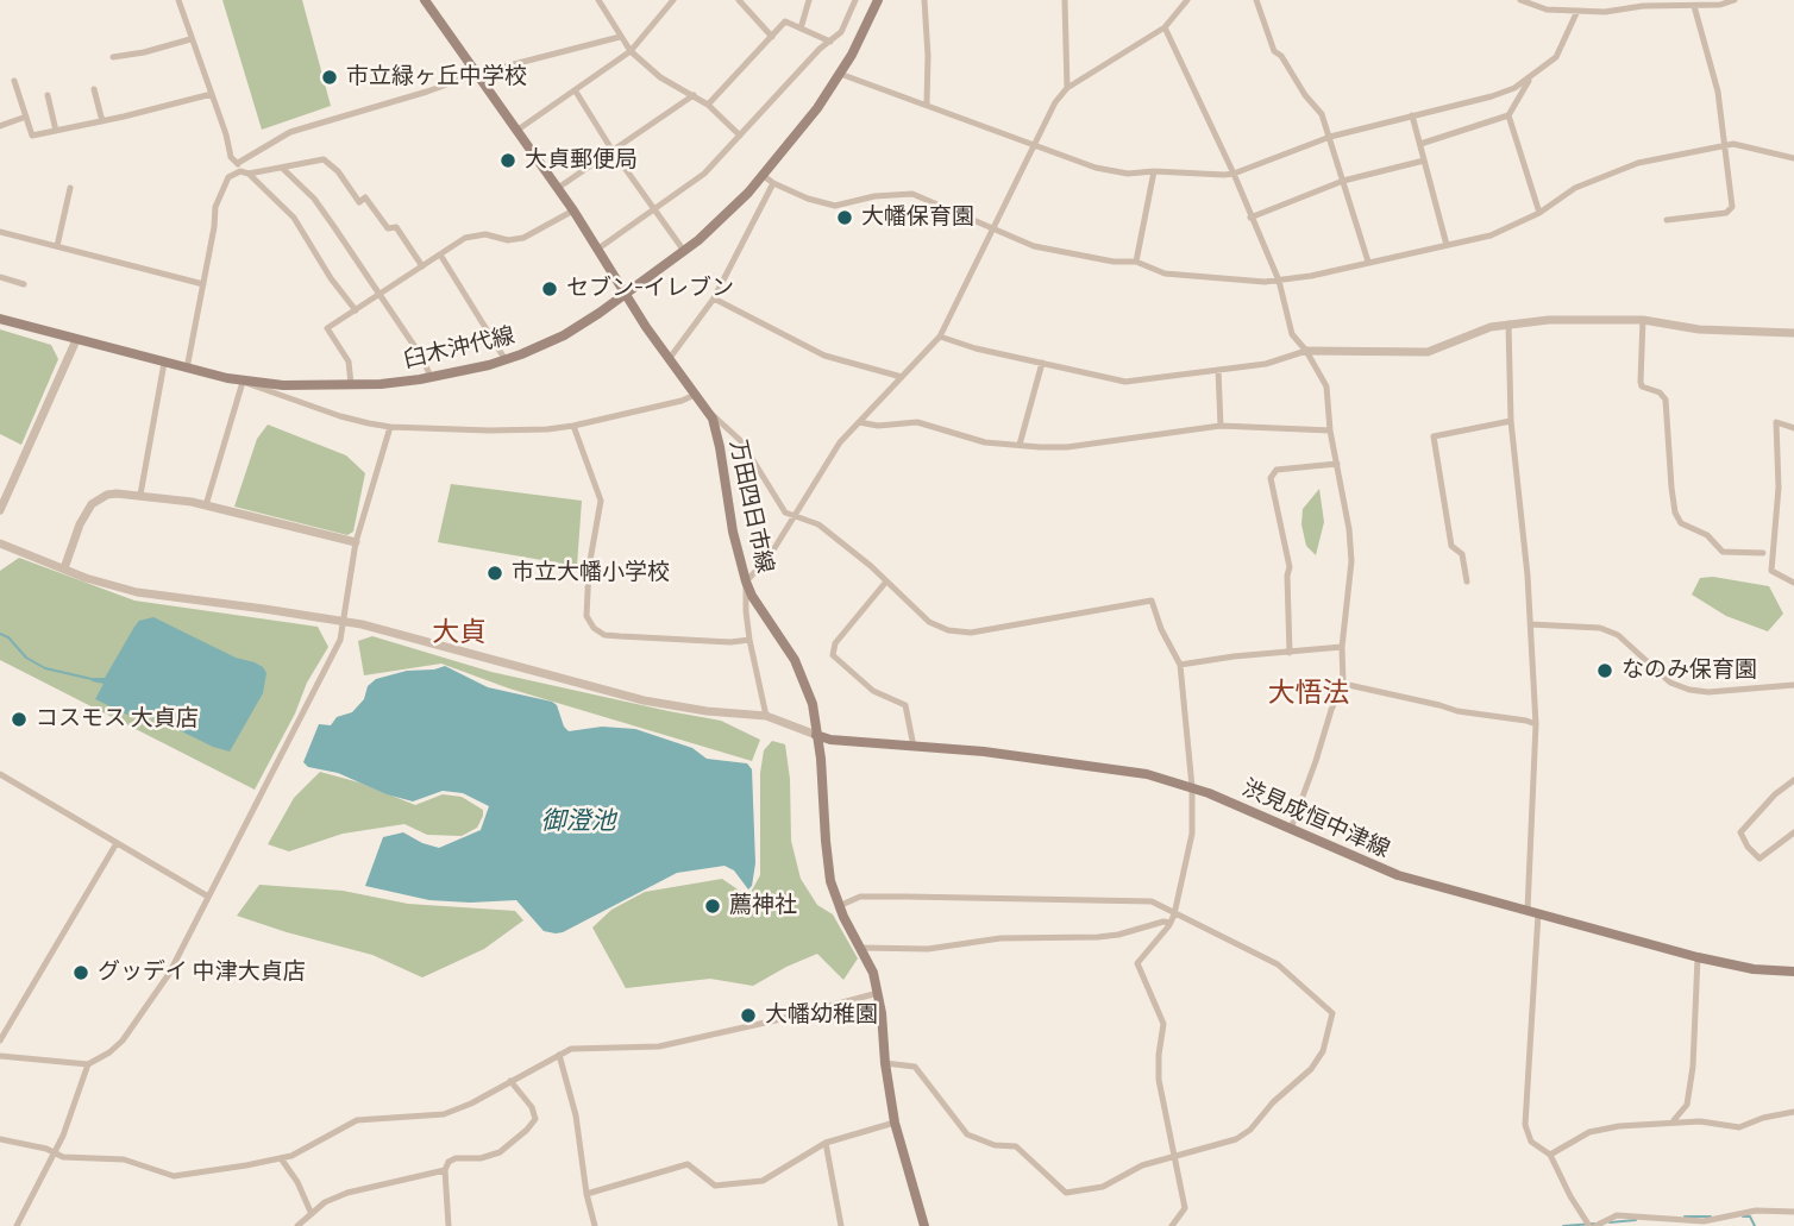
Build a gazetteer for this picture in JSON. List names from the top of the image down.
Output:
{
  "streets": {
    "main road": ["臼木沖代線", "万田四日市線", "渋見成恒中津線"]
  },
  "crossings": [
    ["臼木沖代線", "万田四日市線"],
    ["万田四日市線", "渋見成恒中津線"]
  ],
  "districts": ["大貞", "大悟法"],
  "water": ["御澄池"],
  "places": [
    "市立緑ヶ丘中学校",
    "大貞郵便局",
    "大幡保育園",
    "セブン-イレブン",
    "市立大幡小学校",
    "なのみ保育園",
    "コスモス 大貞店",
    "薦神社",
    "グッデイ 中津大貞店",
    "大幡幼稚園"
  ]
}
